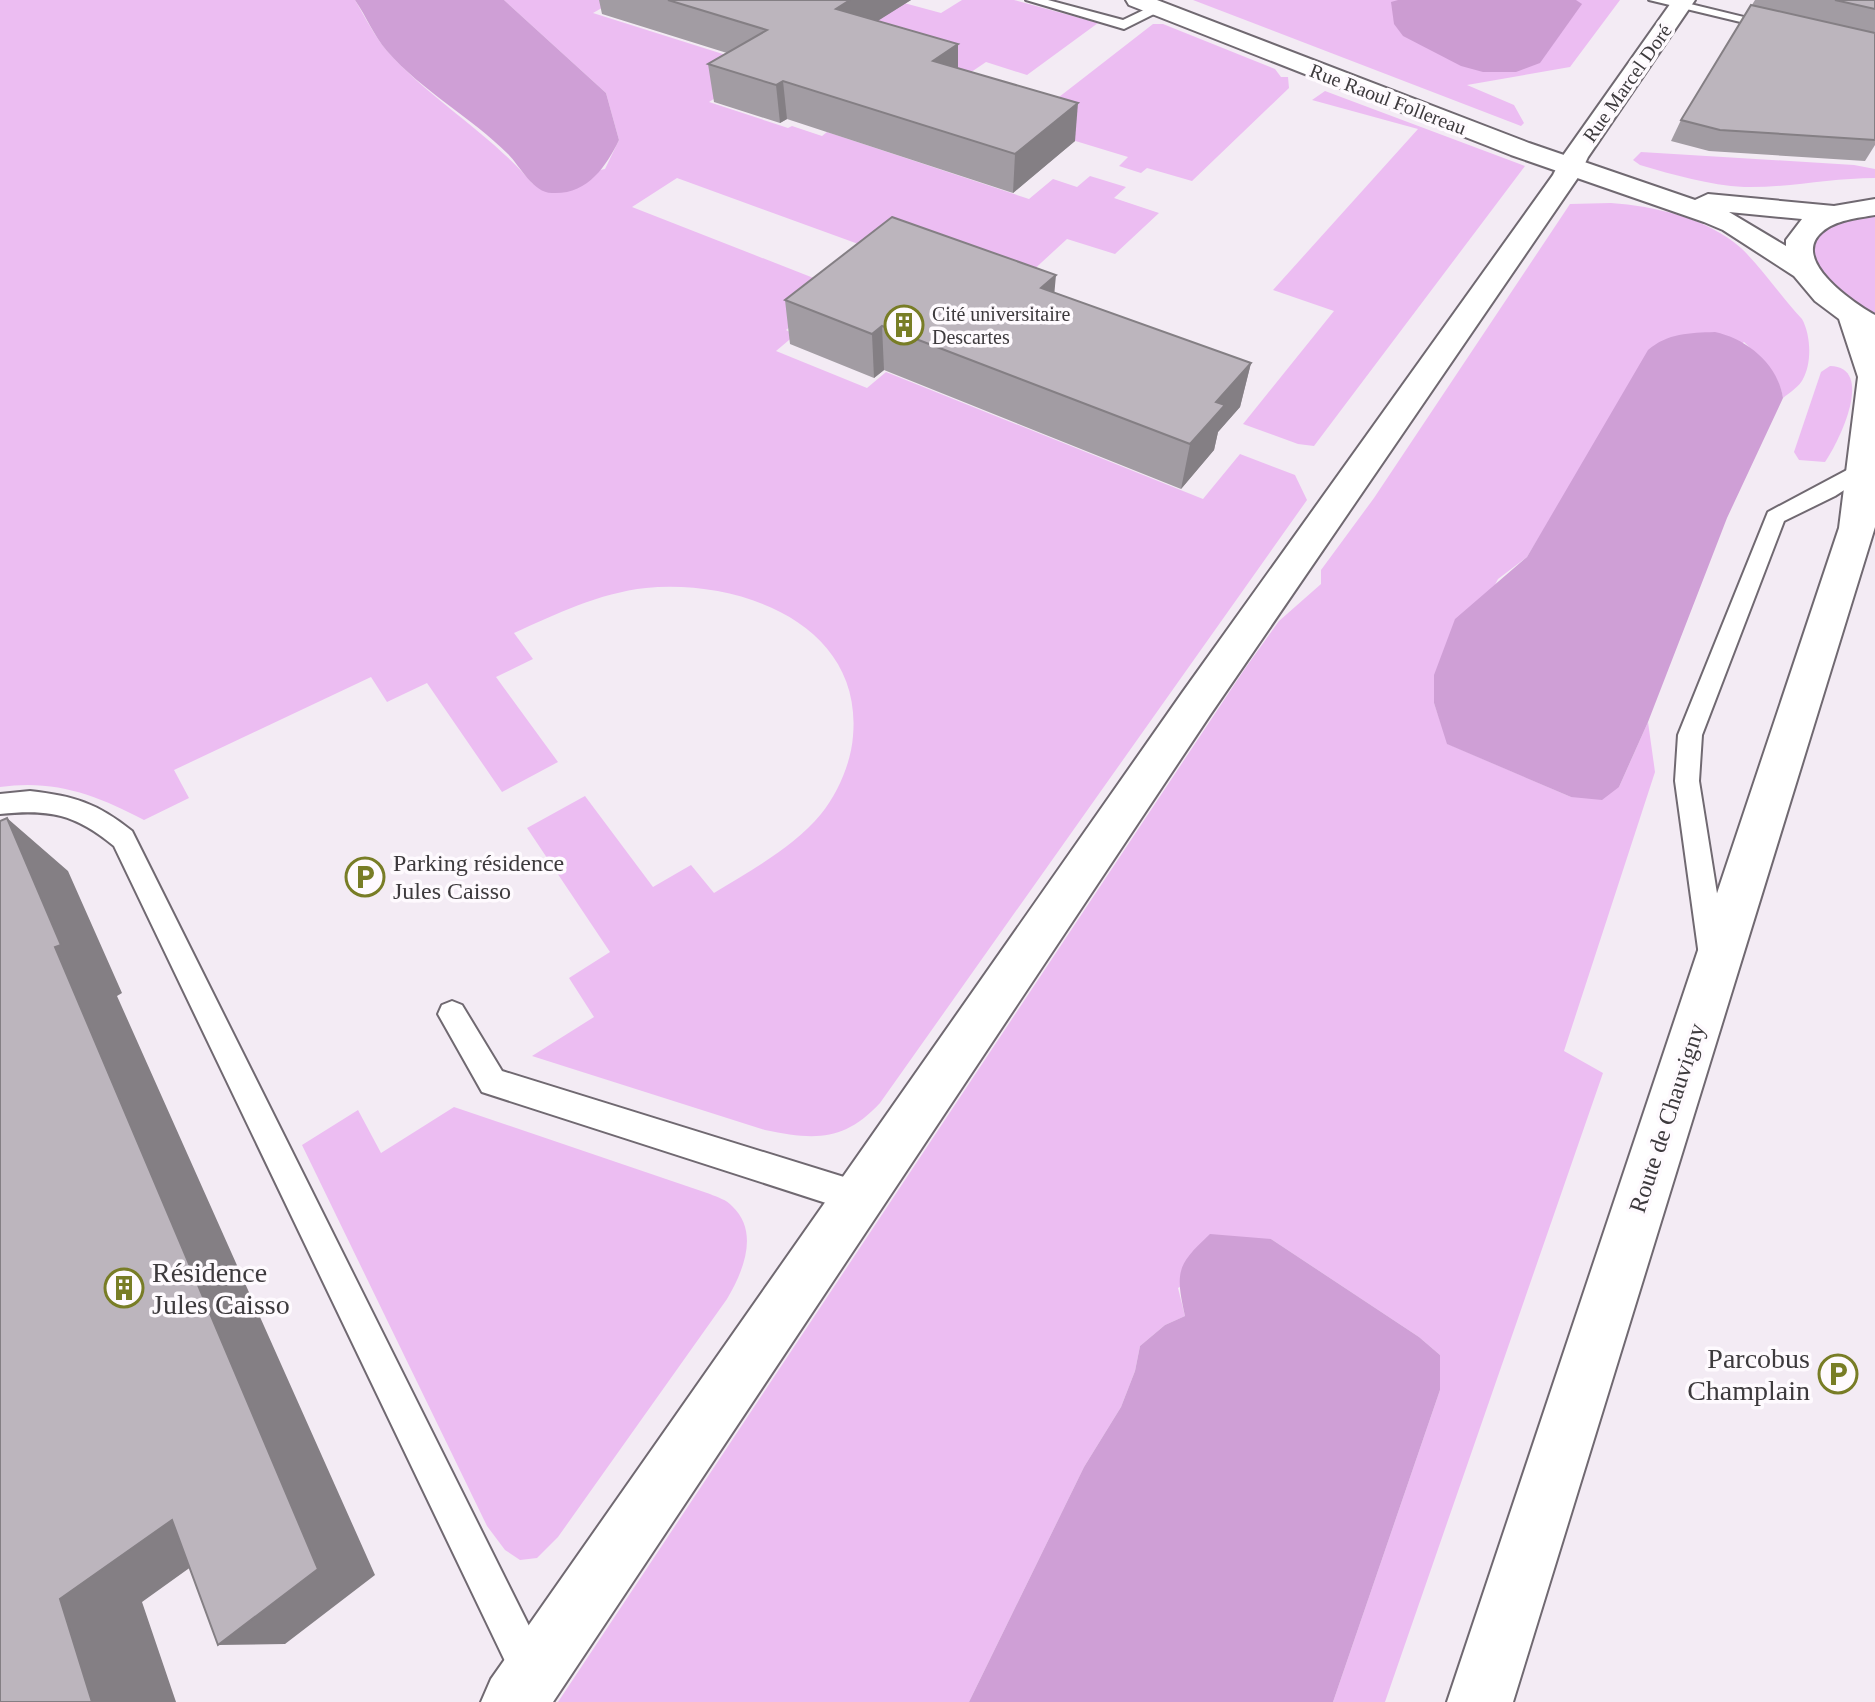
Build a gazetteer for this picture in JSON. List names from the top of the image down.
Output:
{
  "streets": {
    "street": ["Rue Marcel Doré", "Rue Raoul Follereau", "Route de Chauvigny"]
  },
  "crossings": [
    ["Rue Marcel Doré", "Rue Raoul Follereau"],
    ["Rue Raoul Follereau", "Route de Chauvigny"]
  ],
  "places": {
    "building": ["Cité universitaire Descartes", "Résidence Jules Caisso"],
    "parking": ["Parking résidence Jules Caisso", "Parcobus Champlain"]
  }
}
